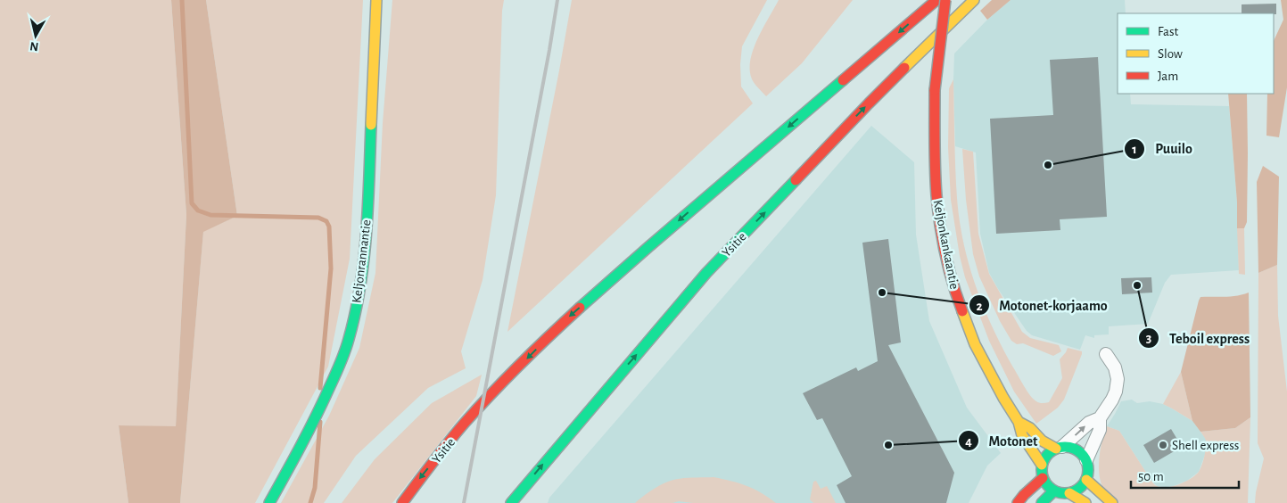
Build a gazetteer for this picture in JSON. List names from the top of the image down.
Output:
{
  "streets": {
    "main road": ["Ysitie", "Keljonkankaantie", "Keljonrannantie"]
  },
  "places": [
    "Puuilo",
    "Teboil express",
    "Motonet-korjaamo",
    "Motonet",
    "Shell express"
  ],
  "legend": ["Fast", "Slow", "Jam"],
  "scale_bar": "50 m",
  "north": "bottom"
}
